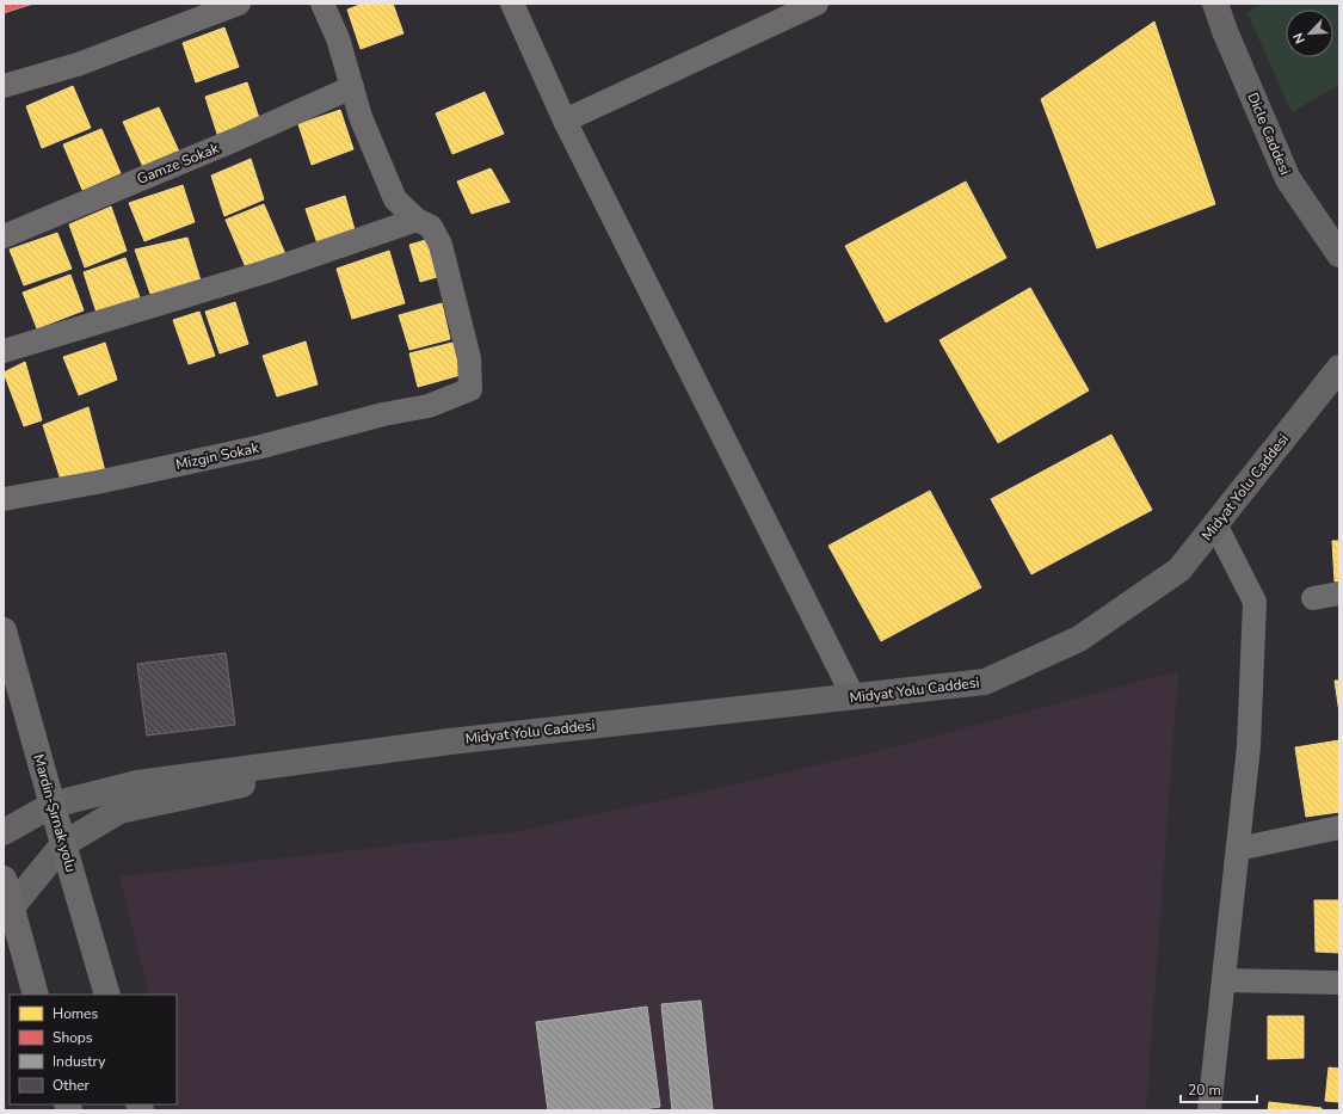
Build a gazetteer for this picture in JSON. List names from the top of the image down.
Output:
{
  "streets": {
    "highway": ["Mardin-Şırnak yolu"],
    "street": [
      "Dicle Caddesi",
      "Gamze Sokak",
      "Mizgin Sokak",
      "Midyat Yolu Caddesi"
    ]
  },
  "legend": [
    "Homes",
    "Shops",
    "Industry",
    "Other"
  ],
  "scale_bar": "20 m",
  "north": "bottom left"
}
